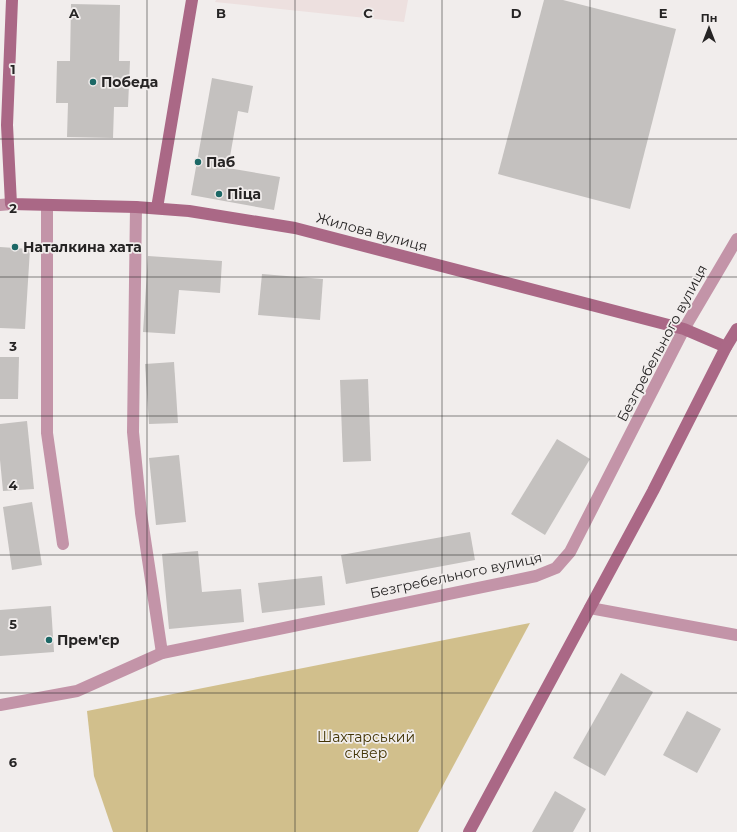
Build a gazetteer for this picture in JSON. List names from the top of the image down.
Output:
{
  "streets": {
    "street": ["Жилова вулиця", "Безгребельного вулиця"]
  },
  "crossings": [
    ["Жилова вулиця", "Безгребельного вулиця"]
  ],
  "parks": ["Шахтарський сквер"],
  "places": [
    "Победа",
    "Паб",
    "Піца",
    "Наталкина хата",
    "Прем'єр"
  ],
  "north": "top",
  "grid": {
    "columns": [
      "A",
      "B",
      "C",
      "D",
      "E"
    ],
    "rows": [
      "1",
      "2",
      "3",
      "4",
      "5",
      "6"
    ]
  }
}
